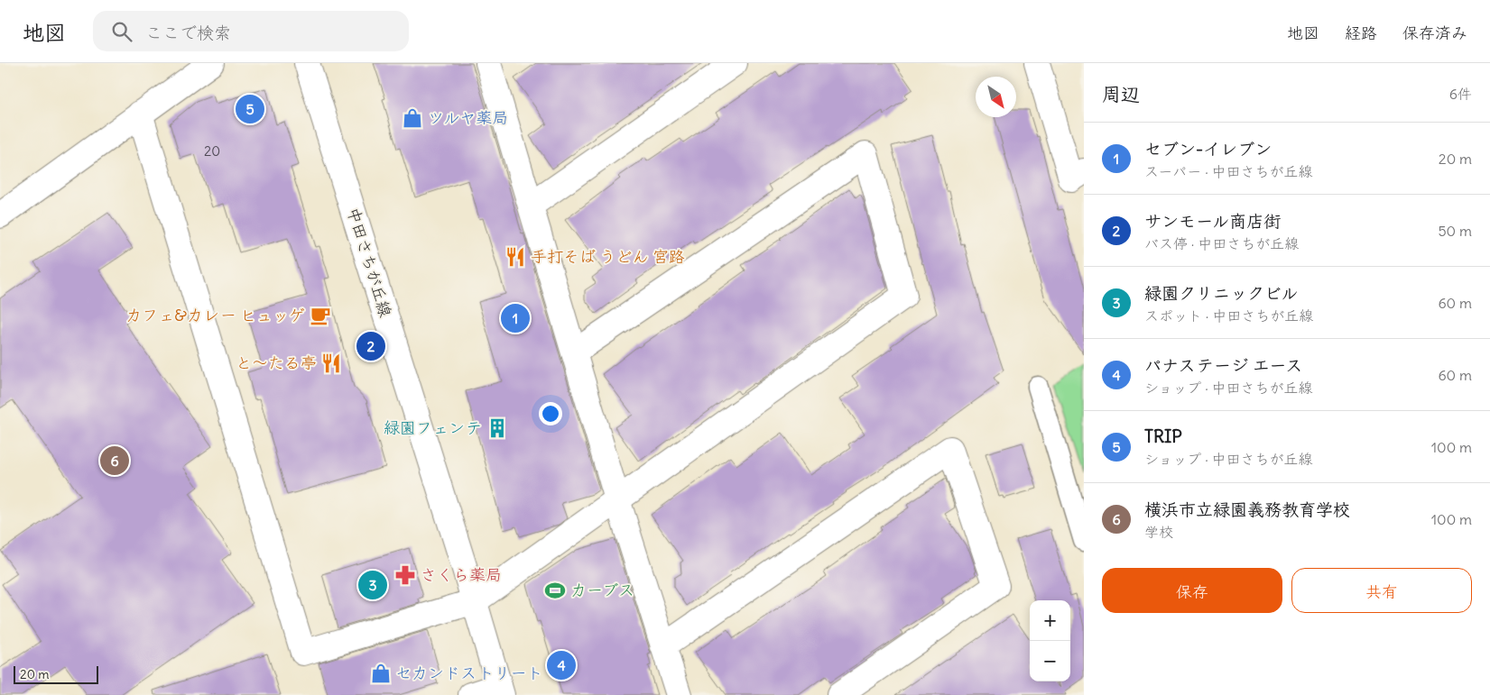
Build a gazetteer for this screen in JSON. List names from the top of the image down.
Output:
{
  "streets": {
    "street": ["中田さちが丘線"]
  },
  "places": {
    "shop": ["ツルヤ薬局", "セカンドストリート"],
    "restaurant": ["手打そば うどん 宮路", "と～たる亭"],
    "cafe": ["カフェ&カレー ヒュッゲ"],
    "building": ["緑園フェンテ"],
    "pharmacy": ["さくら薬局"],
    "sports": ["カーブス"]
  },
  "house_numbers": ["20"],
  "scale_bar": "20 m",
  "north": "bottom right",
  "page": {
    "header": "地図",
    "search": "ここで検索",
    "nav": ["地図", "経路", "保存済み"],
    "heading": ["周辺", "6件"],
    "pins": [
      "5",
      "1",
      "2",
      "6",
      "3",
      "4"
    ],
    "list": [
      {
        "mark": "1",
        "name": "セブン-イレブン",
        "note": "スーパー · 中田さちが丘線",
        "value": "20 m"
      },
      {
        "mark": "2",
        "name": "サンモール商店街",
        "note": "バス停 · 中田さちが丘線",
        "value": "50 m"
      },
      {
        "mark": "3",
        "name": "緑園クリニックビル",
        "note": "スポット · 中田さちが丘線",
        "value": "60 m"
      },
      {
        "mark": "4",
        "name": "パナステージ エース",
        "note": "ショップ · 中田さちが丘線",
        "value": "60 m"
      },
      {
        "mark": "5",
        "name": "TRIP",
        "note": "ショップ · 中田さちが丘線",
        "value": "100 m"
      },
      {
        "mark": "6",
        "name": "横浜市立緑園義務教育学校",
        "note": "学校",
        "value": "100 m"
      }
    ],
    "buttons": ["保存", "共有"],
    "map_buttons": ["+", "−"],
    "scale": "20 m"
  }
}
